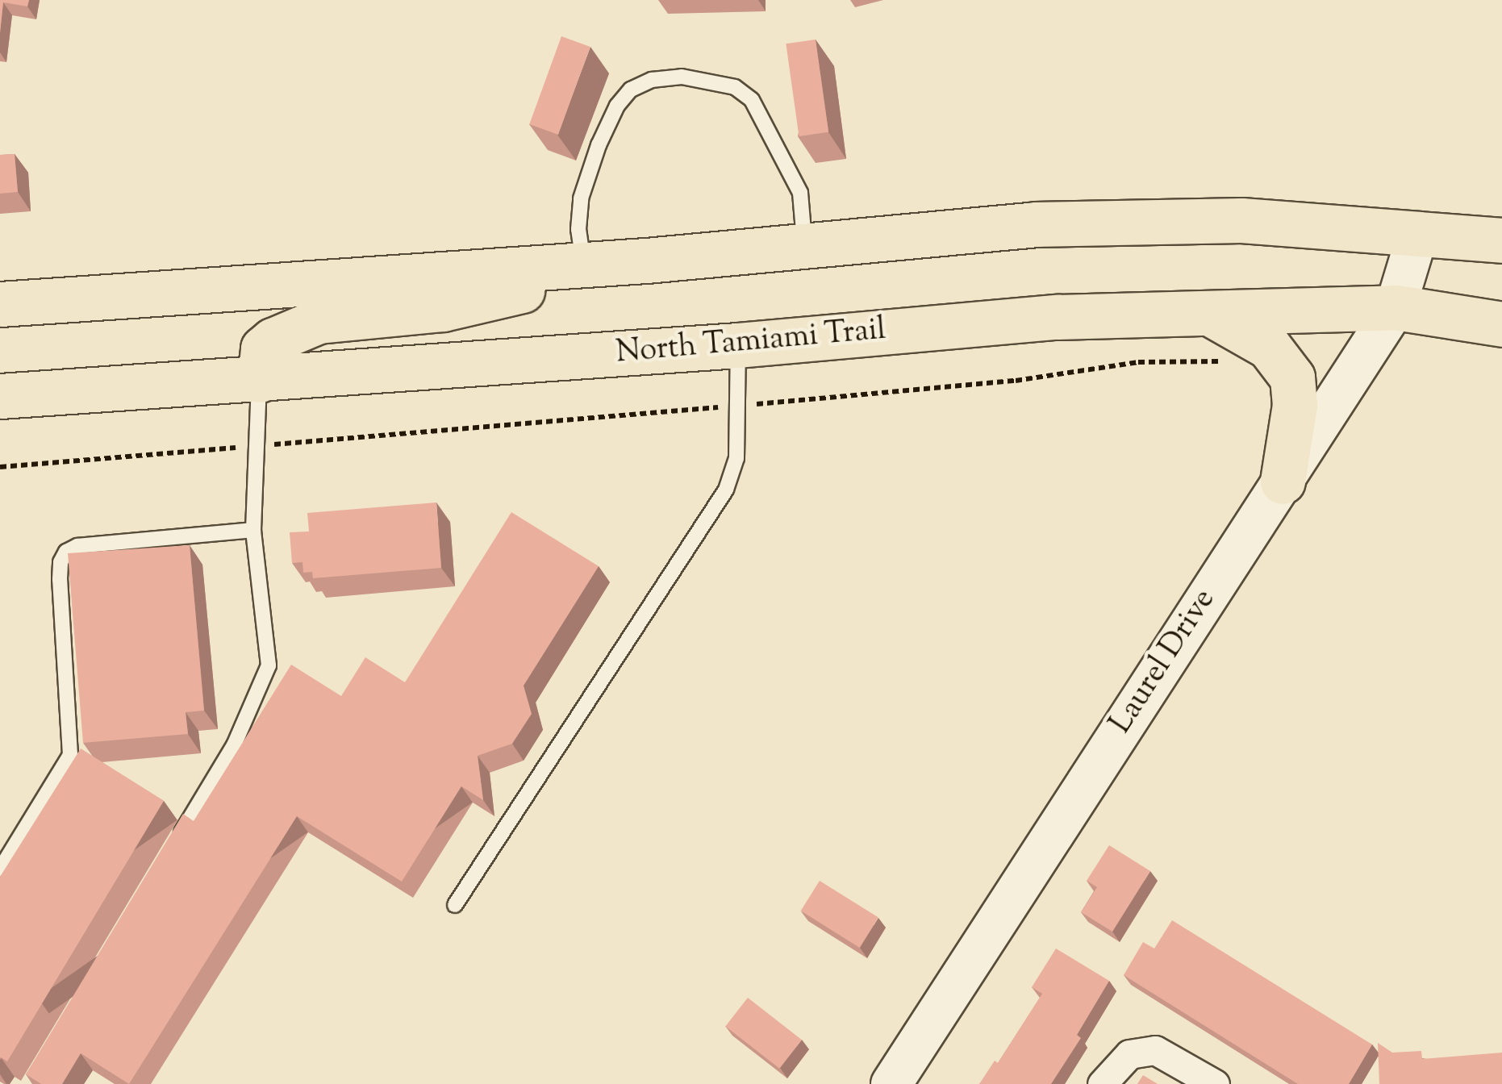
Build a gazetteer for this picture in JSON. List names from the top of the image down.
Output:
{
  "streets": {
    "main road": ["North Tamiami Trail"],
    "street": ["Laurel Drive"]
  },
  "crossings": [
    ["North Tamiami Trail", "Laurel Drive"]
  ]
}
